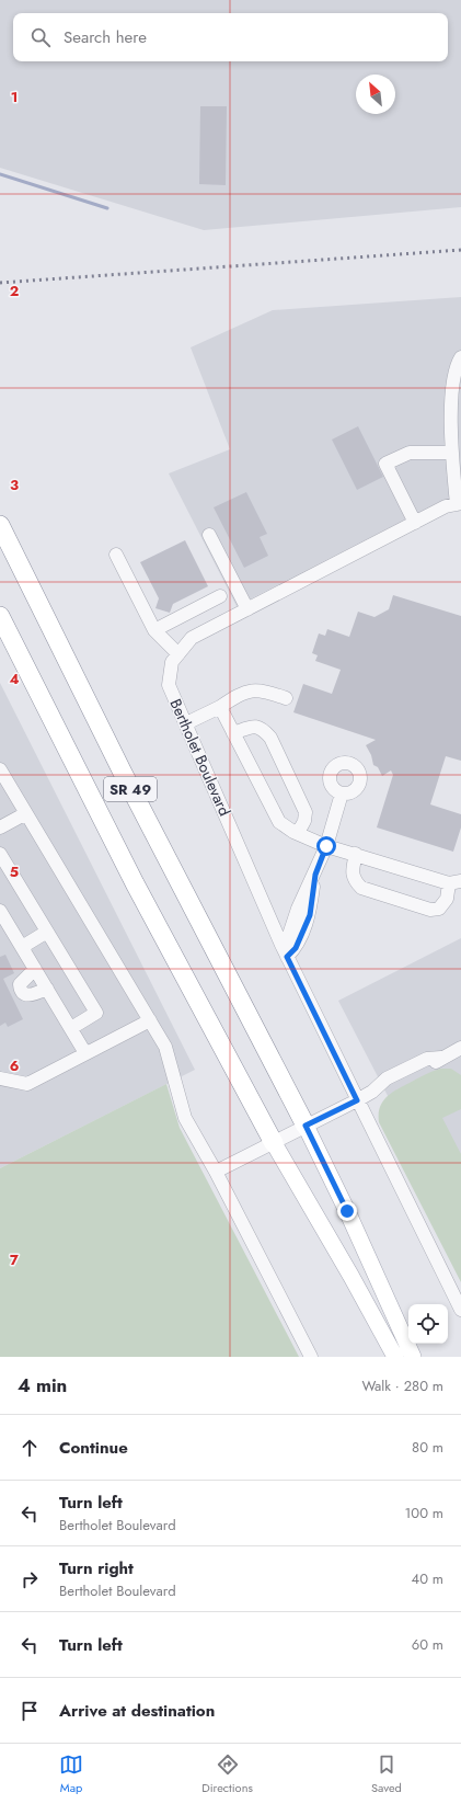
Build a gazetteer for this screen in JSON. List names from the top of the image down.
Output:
{
  "streets": {
    "highway": ["SR 49"],
    "street": ["Bertholet Boulevard"]
  },
  "north": "top left",
  "page": {
    "search": "Search here",
    "heading": ["4 min", "Walk · 280 m"],
    "list": [
      ["Continue", "80 m"],
      ["Turn left", "Bertholet Boulevard", "100 m"],
      ["Turn right", "Bertholet Boulevard", "40 m"],
      ["Turn left", "60 m"],
      "Arrive at destination"
    ],
    "nav": ["Map", "Directions", "Saved"]
  },
  "grid": {
    "rows": [
      "1",
      "2",
      "3",
      "4",
      "5",
      "6",
      "7"
    ]
  }
}
